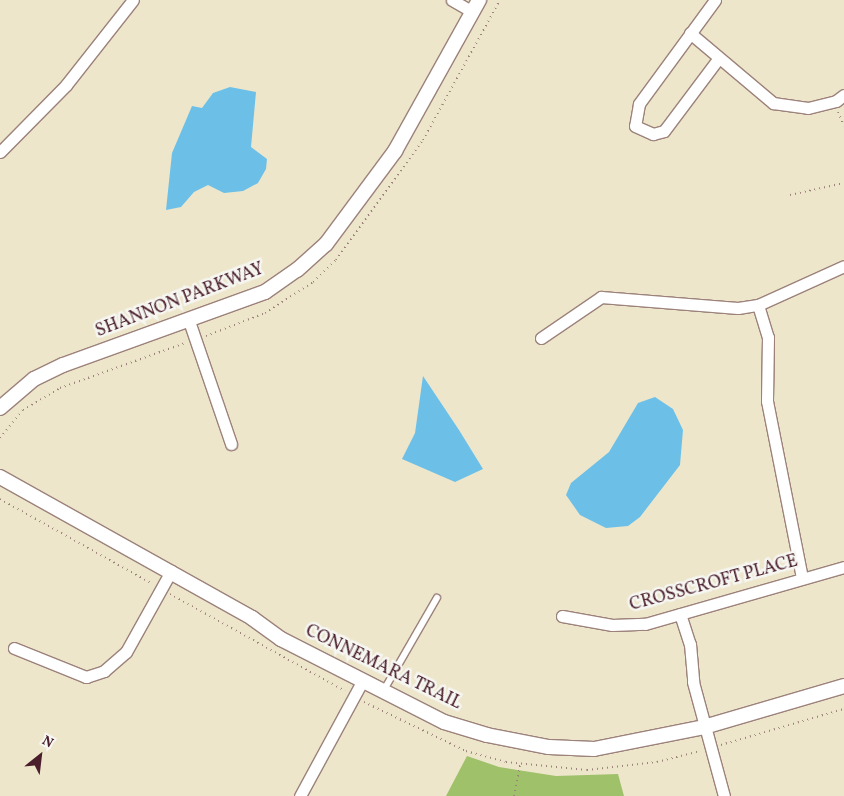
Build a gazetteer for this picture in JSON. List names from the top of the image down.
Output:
{
  "streets": {
    "street": ["SHANNON PARKWAY", "CROSSCROFT PLACE", "CONNEMARA TRAIL"]
  },
  "north": "top right"
}
